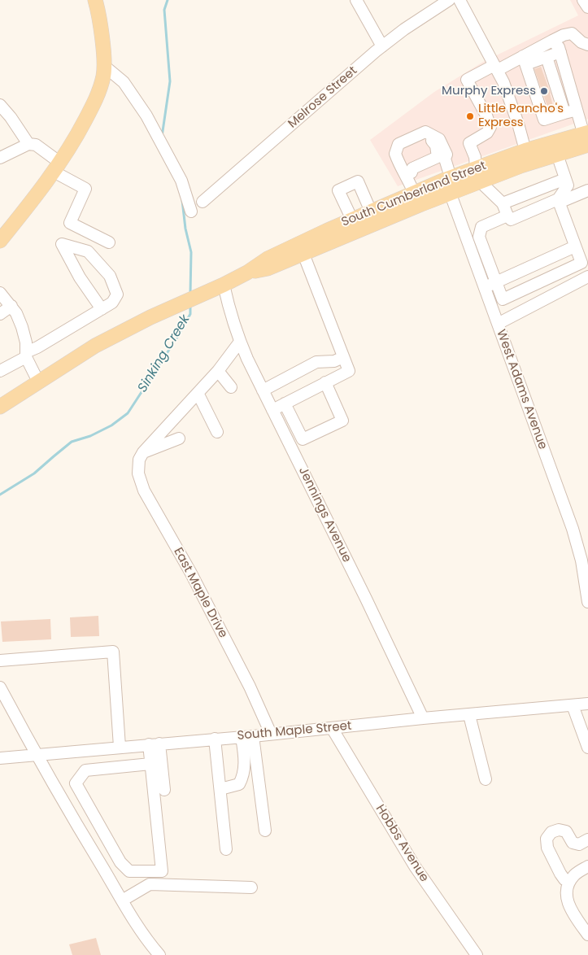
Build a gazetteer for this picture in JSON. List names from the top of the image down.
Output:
{
  "streets": {
    "main road": ["South Cumberland Street"],
    "street": [
      "Melrose Street",
      "West Adams Avenue",
      "Jennings Avenue",
      "East Maple Drive",
      "South Maple Street",
      "Hobbs Avenue"
    ]
  },
  "crossings": [
    ["South Cumberland Street", "West Adams Avenue"],
    ["South Cumberland Street", "Jennings Avenue"],
    ["Jennings Avenue", "South Maple Street"],
    ["East Maple Drive", "South Maple Street"],
    ["South Maple Street", "Hobbs Avenue"]
  ],
  "water": ["Sinking Creek"],
  "places": ["Murphy Express", "Little Pancho's Express"]
}
